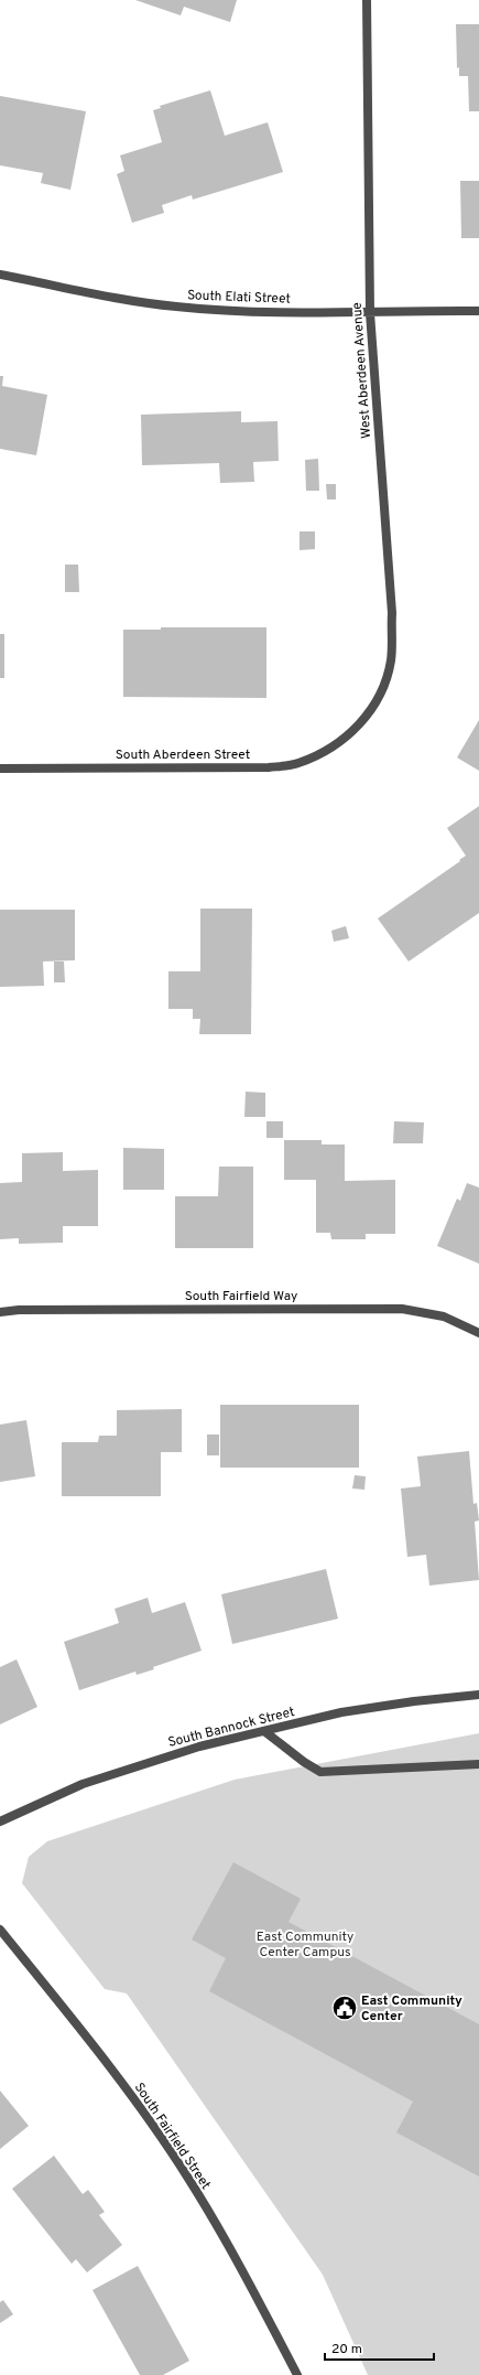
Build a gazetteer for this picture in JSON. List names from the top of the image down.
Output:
{
  "streets": {
    "street": [
      "South Elati Street",
      "West Aberdeen Avenue",
      "South Aberdeen Street",
      "South Fairfield Way",
      "South Bannock Street",
      "South Fairfield Street"
    ]
  },
  "crossings": [
    ["South Elati Street", "West Aberdeen Avenue"],
    ["West Aberdeen Avenue", "South Aberdeen Street"]
  ],
  "parks": ["East Community Center Campus"],
  "places": {
    "public building": ["East Community Center"]
  },
  "scale_bar": "20 m"
}
